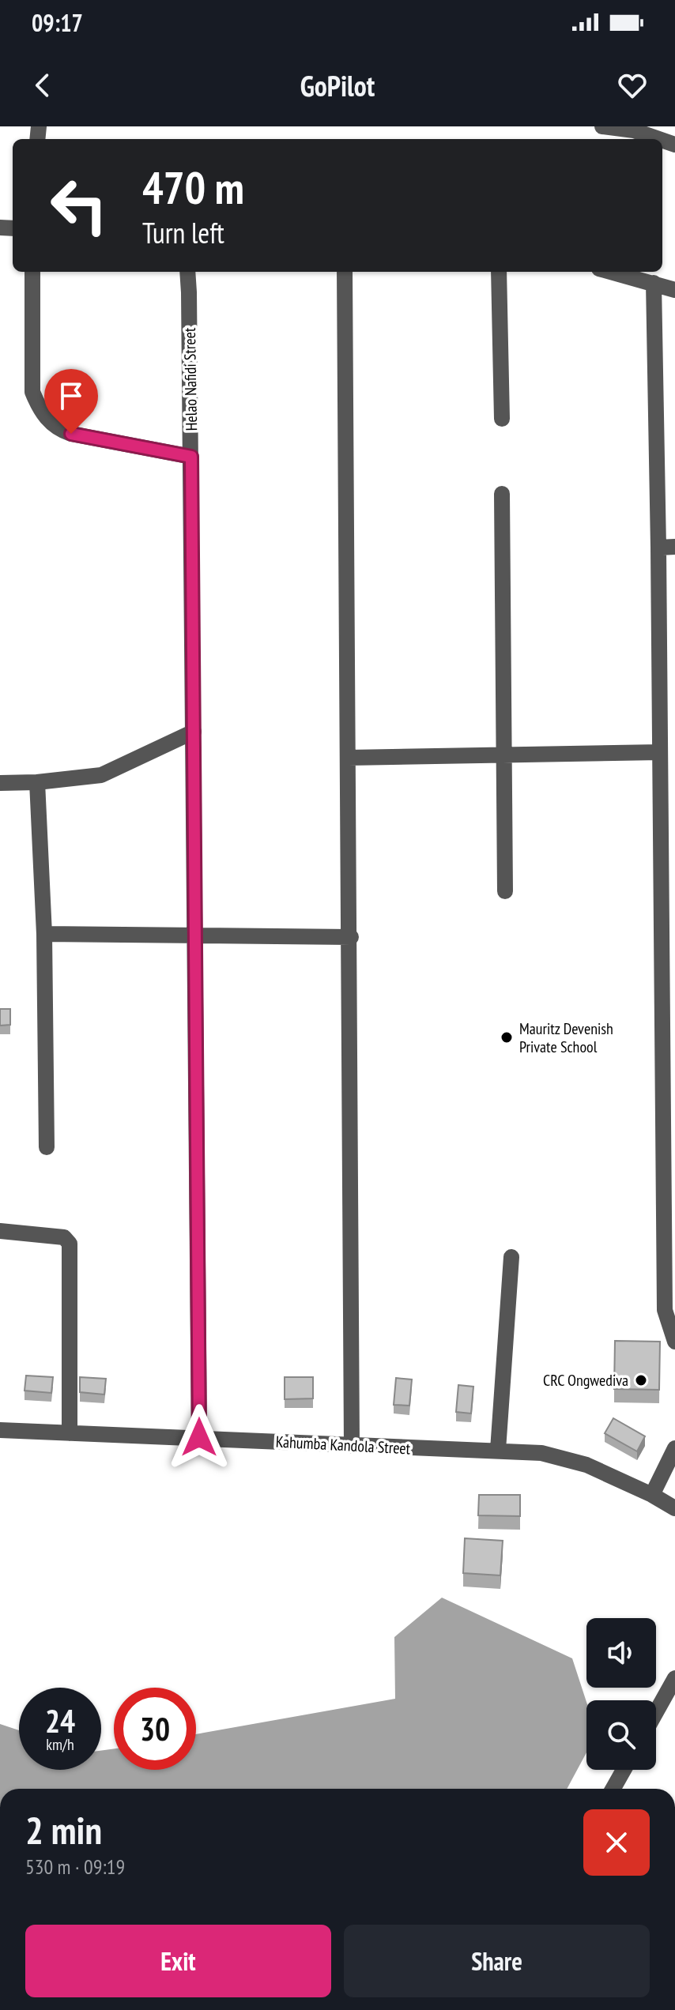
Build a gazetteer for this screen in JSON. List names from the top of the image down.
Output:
{
  "streets": {
    "street": ["Helao Nafidi Street", "Kahumba Kandola Street"]
  },
  "crossings": [
    ["Helao Nafidi Street", "Kahumba Kandola Street"]
  ],
  "places": ["Mauritz Devenish Private School", "CRC Ongwediva"],
  "page": {
    "status": "09:17",
    "header": "GoPilot",
    "turn": ["470 m", "Turn left"],
    "speed": "24 km/h",
    "limit": "30",
    "heading": ["2 min", "530 m · 09:19"],
    "buttons": ["Exit", "Share"]
  }
}
